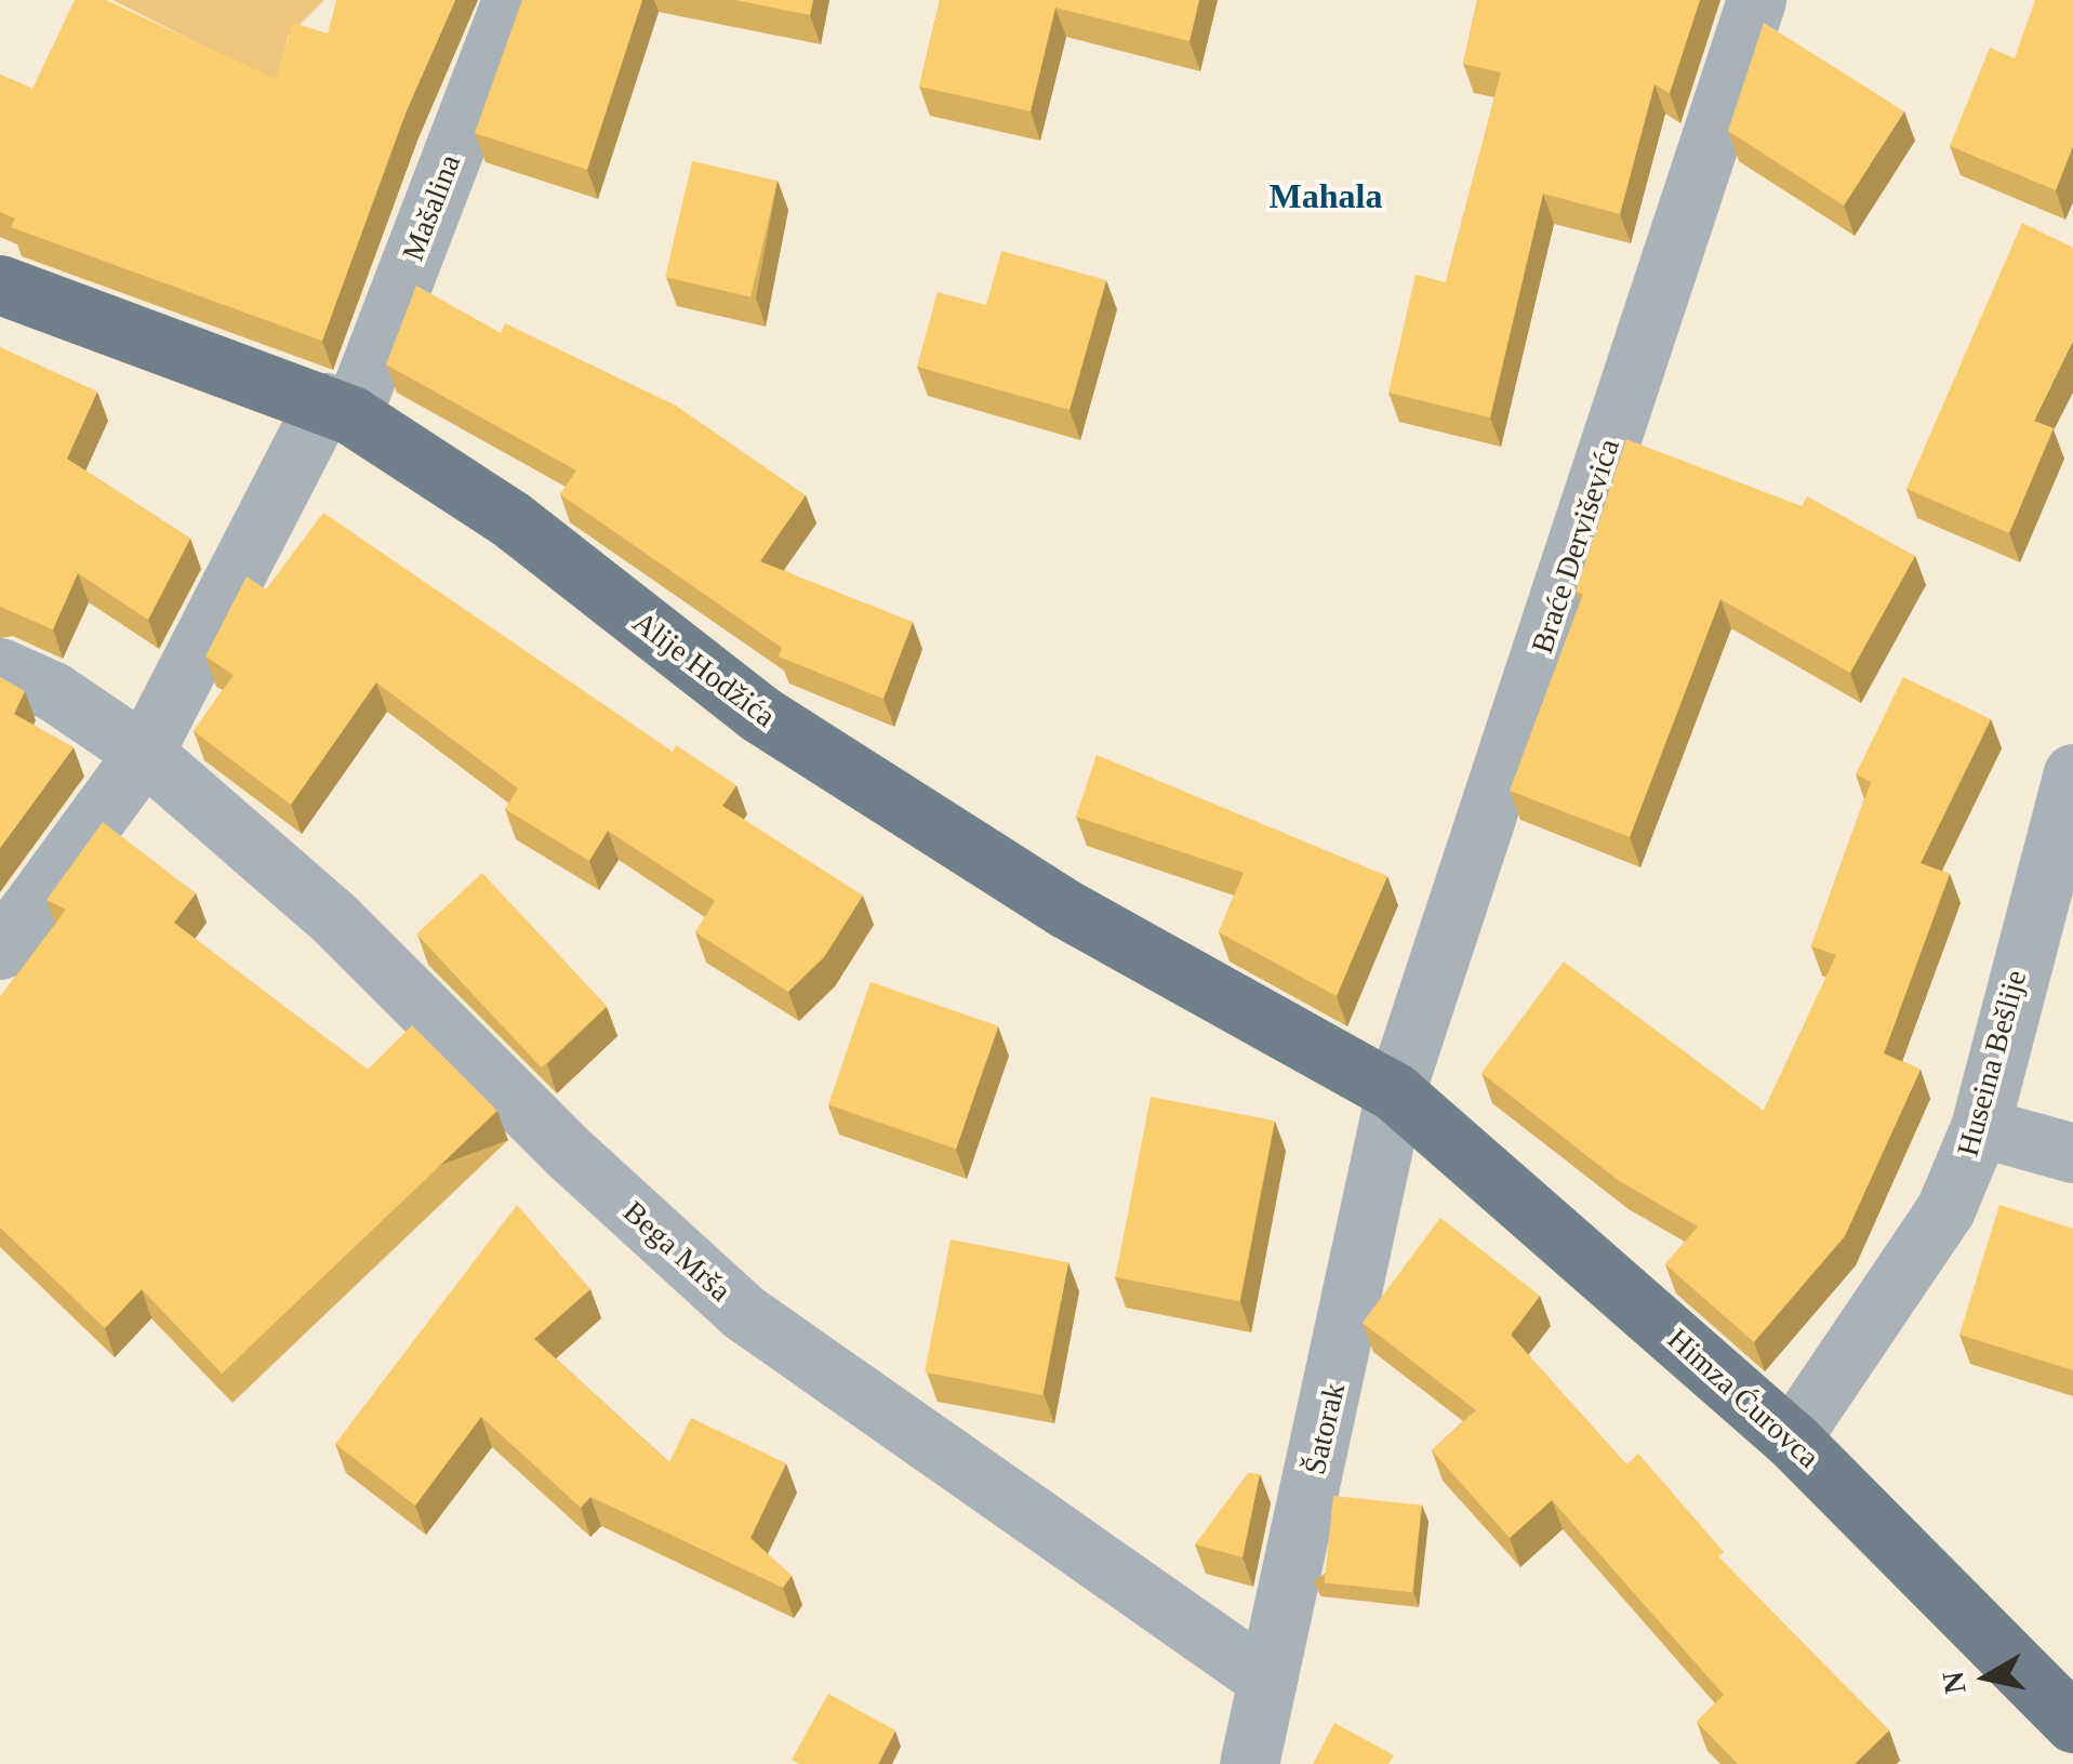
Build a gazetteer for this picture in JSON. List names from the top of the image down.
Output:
{
  "streets": {
    "main road": ["Alije Hodžića", "Himza Ćurovca"],
    "street": [
      "Mašalina",
      "Braće Derviševića",
      "Huseina Bešlije",
      "Bega Mrša",
      "Šatorak"
    ]
  },
  "crossings": [
    ["Mašalina", "Alije Hodžića"],
    ["Mašalina", "Bega Mrša"],
    ["Braće Derviševića", "Alije Hodžića"],
    ["Braće Derviševića", "Himza Ćurovca"],
    ["Braće Derviševića", "Šatorak"],
    ["Alije Hodžića", "Himza Ćurovca"],
    ["Alije Hodžića", "Šatorak"],
    ["Huseina Bešlije", "Himza Ćurovca"],
    ["Bega Mrša", "Šatorak"],
    ["Himza Ćurovca", "Šatorak"]
  ],
  "districts": ["Mahala"],
  "north": "left"
}
